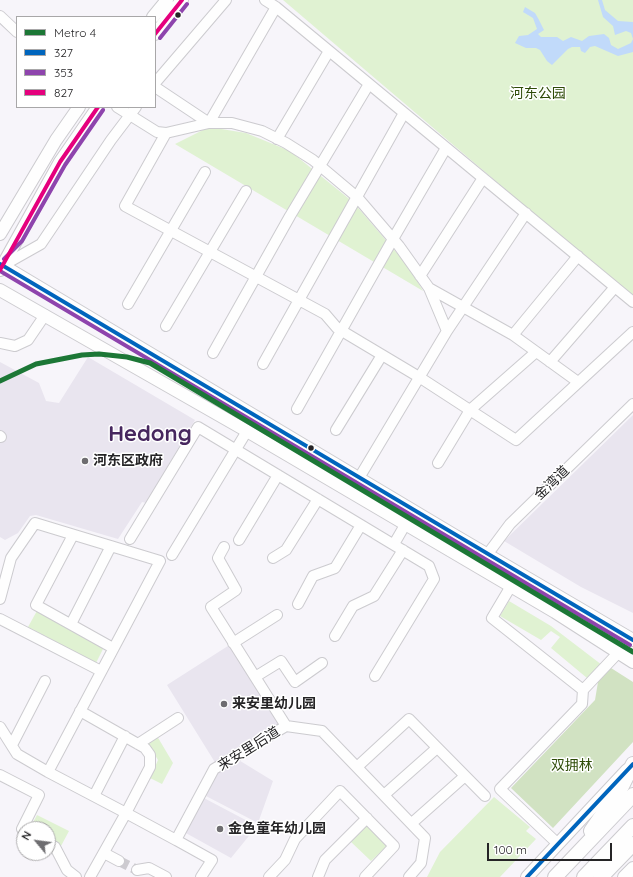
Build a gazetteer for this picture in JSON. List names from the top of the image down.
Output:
{
  "streets": {
    "street": ["金湾道", "来安里后道"]
  },
  "districts": ["Hedong"],
  "parks": ["河东公园", "双拥林"],
  "places": ["河东区政府", "来安里幼儿园", "金色童年幼儿园"],
  "lines": [
    "transit line 827",
    "transit line 353",
    "transit line 327",
    "metro line 4"
  ],
  "legend": [
    "Metro 4",
    "327",
    "353",
    "827"
  ],
  "scale_bar": "100 m",
  "north": "top left"
}
